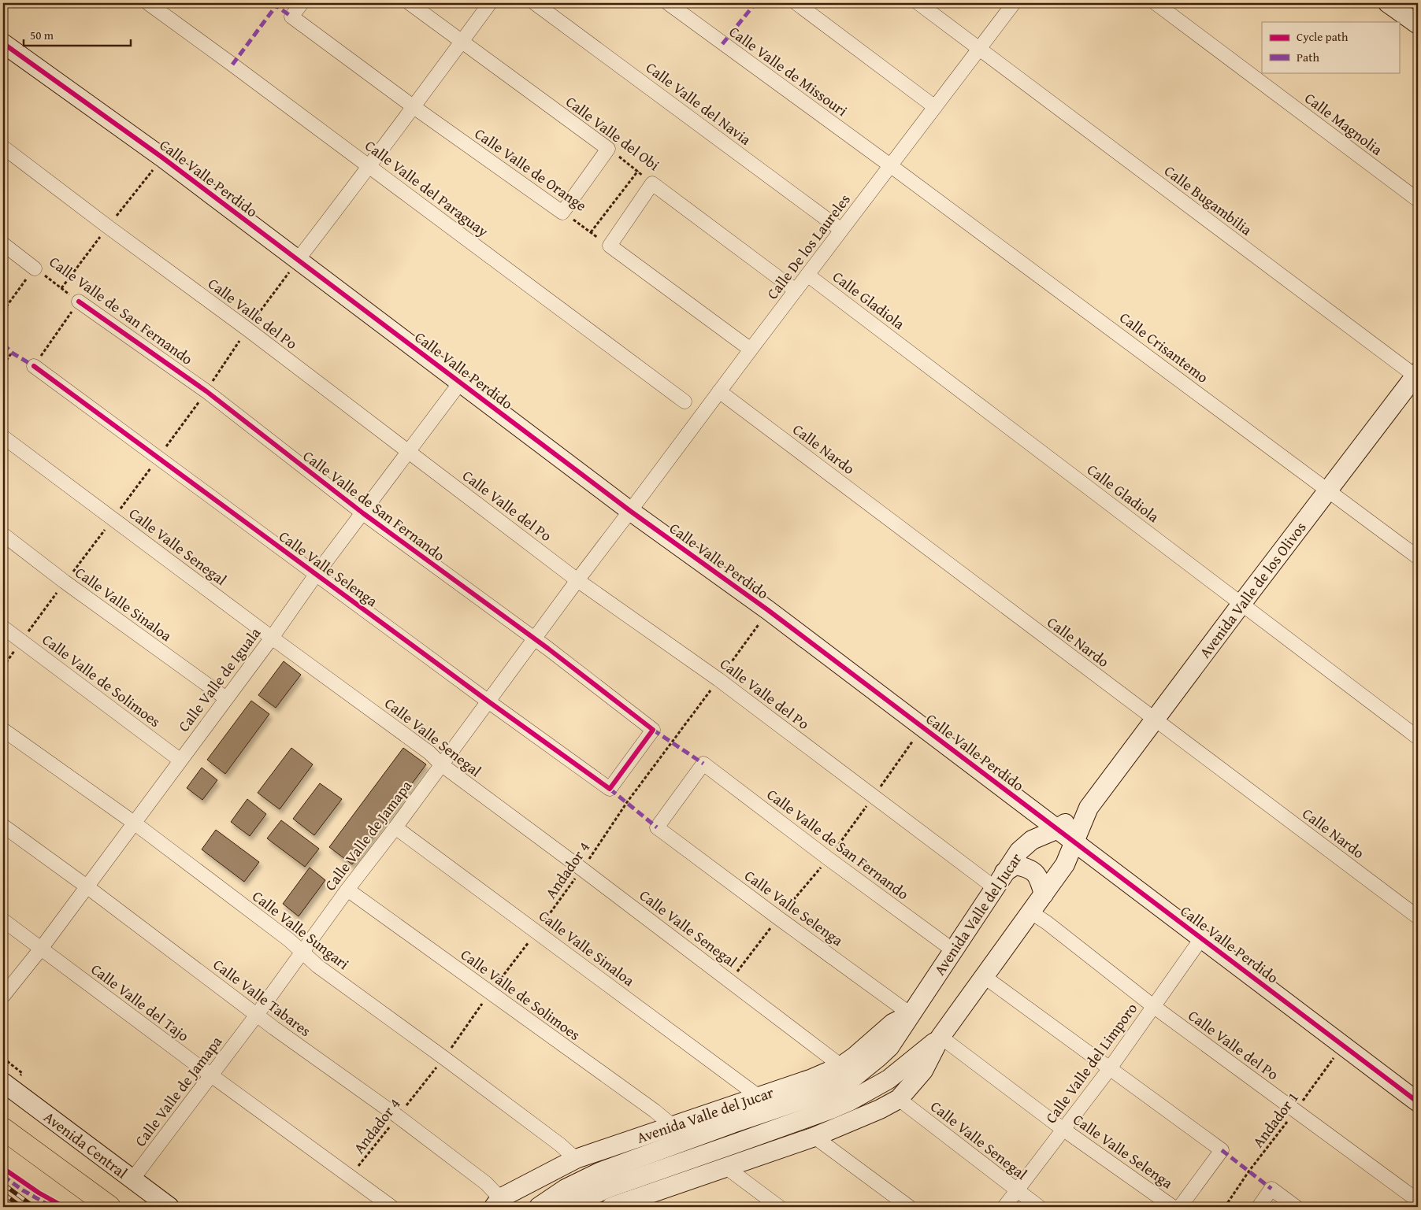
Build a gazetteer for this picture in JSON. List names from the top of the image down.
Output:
{
  "streets": {
    "main road": [
      "Calle Valle Perdido",
      "Avenida Valle de los Olivos",
      "Avenida Valle del Jucar",
      "Avenida Central"
    ],
    "street": [
      "Calle Valle de Missouri",
      "Calle Valle del Navia",
      "Calle Magnolia",
      "Calle Valle del Obi",
      "Calle Valle de Orange",
      "Calle Valle del Paraguay",
      "Calle Bugambilia",
      "Calle De los Laureles",
      "Calle Gladiola",
      "Calle Valle de San Fernando",
      "Calle Valle del Po",
      "Calle Crisantemo",
      "Calle Nardo",
      "Calle Valle Senegal",
      "Calle Valle Selenga",
      "Calle Valle Sinaloa",
      "Calle Valle de Iguala",
      "Calle Valle de Solimoes",
      "Calle Valle de Jamapa",
      "Calle Valle Sungari",
      "Calle Valle Tabares",
      "Calle Valle del Tajo",
      "Calle Valle del Limporo"
    ],
    "path": ["Andador 4", "Andador 1"]
  },
  "crossings": [
    ["Calle Valle de Missouri", "Calle De los Laureles"],
    ["Calle Valle de Missouri", "Calle Crisantemo"],
    ["Calle Valle del Navia", "Calle De los Laureles"],
    ["Calle Valle del Obi", "Calle De los Laureles"],
    ["Calle Valle Perdido", "Calle De los Laureles"],
    ["Calle Valle Perdido", "Avenida Valle de los Olivos"],
    ["Calle Valle Perdido", "Calle Valle de Iguala"],
    ["Calle Valle Perdido", "Calle Valle de Jamapa"],
    ["Calle Valle Perdido", "Andador 4"],
    ["Calle Valle Perdido", "Avenida Valle del Jucar"],
    ["Calle Valle Perdido", "Calle Valle del Limporo"],
    ["Calle Valle Perdido", "Andador 1"],
    ["Calle Bugambilia", "Calle De los Laureles"],
    ["Calle Bugambilia", "Avenida Valle de los Olivos"],
    ["Calle De los Laureles", "Calle Gladiola"],
    ["Calle De los Laureles", "Calle Crisantemo"],
    ["Calle De los Laureles", "Calle Nardo"],
    ["Calle De los Laureles", "Calle Valle de Jamapa"],
    ["Calle Gladiola", "Avenida Valle de los Olivos"],
    ["Calle Valle de San Fernando", "Calle Valle Selenga"],
    ["Calle Valle de San Fernando", "Calle Valle de Iguala"],
    ["Calle Valle de San Fernando", "Calle Valle de Jamapa"],
    ["Calle Valle de San Fernando", "Avenida Valle del Jucar"],
    ["Calle Valle del Po", "Calle Valle de Iguala"],
    ["Calle Valle del Po", "Calle Valle de Jamapa"],
    ["Calle Valle del Po", "Andador 4"],
    ["Calle Valle del Po", "Avenida Valle del Jucar"],
    ["Calle Valle del Po", "Calle Valle del Limporo"],
    ["Calle Valle del Po", "Andador 1"],
    ["Calle Crisantemo", "Avenida Valle de los Olivos"],
    ["Calle Nardo", "Avenida Valle de los Olivos"],
    ["Calle Valle Senegal", "Calle Valle de Iguala"],
    ["Calle Valle Senegal", "Calle Valle de Jamapa"],
    ["Calle Valle Senegal", "Andador 4"],
    ["Calle Valle Senegal", "Avenida Valle del Jucar"],
    ["Calle Valle Senegal", "Calle Valle del Limporo"],
    ["Calle Valle Selenga", "Calle Valle de Iguala"],
    ["Calle Valle Selenga", "Calle Valle de Jamapa"],
    ["Calle Valle Selenga", "Avenida Valle del Jucar"],
    ["Calle Valle Selenga", "Calle Valle del Limporo"],
    ["Avenida Valle de los Olivos", "Avenida Valle del Jucar"],
    ["Calle Valle Sinaloa", "Calle Valle de Iguala"],
    ["Calle Valle Sinaloa", "Calle Valle de Jamapa"],
    ["Calle Valle Sinaloa", "Andador 4"],
    ["Calle Valle Sinaloa", "Avenida Valle del Jucar"],
    ["Calle Valle de Iguala", "Calle Valle de Solimoes"],
    ["Calle Valle de Iguala", "Calle Valle Sungari"],
    ["Calle Valle de Iguala", "Calle Valle Tabares"],
    ["Calle Valle de Iguala", "Calle Valle del Tajo"],
    ["Calle Valle de Solimoes", "Calle Valle de Jamapa"],
    ["Calle Valle de Solimoes", "Andador 4"],
    ["Calle Valle de Solimoes", "Avenida Valle del Jucar"],
    ["Calle Valle de Jamapa", "Calle Valle Sungari"],
    ["Calle Valle de Jamapa", "Calle Valle Tabares"],
    ["Calle Valle de Jamapa", "Calle Valle del Tajo"],
    ["Calle Valle de Jamapa", "Avenida Central"],
    ["Andador 4", "Calle Valle Sungari"],
    ["Andador 4", "Calle Valle Tabares"],
    ["Andador 4", "Calle Valle del Tajo"],
    ["Avenida Valle del Jucar", "Calle Valle Sungari"],
    ["Avenida Valle del Jucar", "Calle Valle Tabares"]
  ],
  "legend": ["Cycle path", "Path"],
  "scale_bar": "50 m"
}
